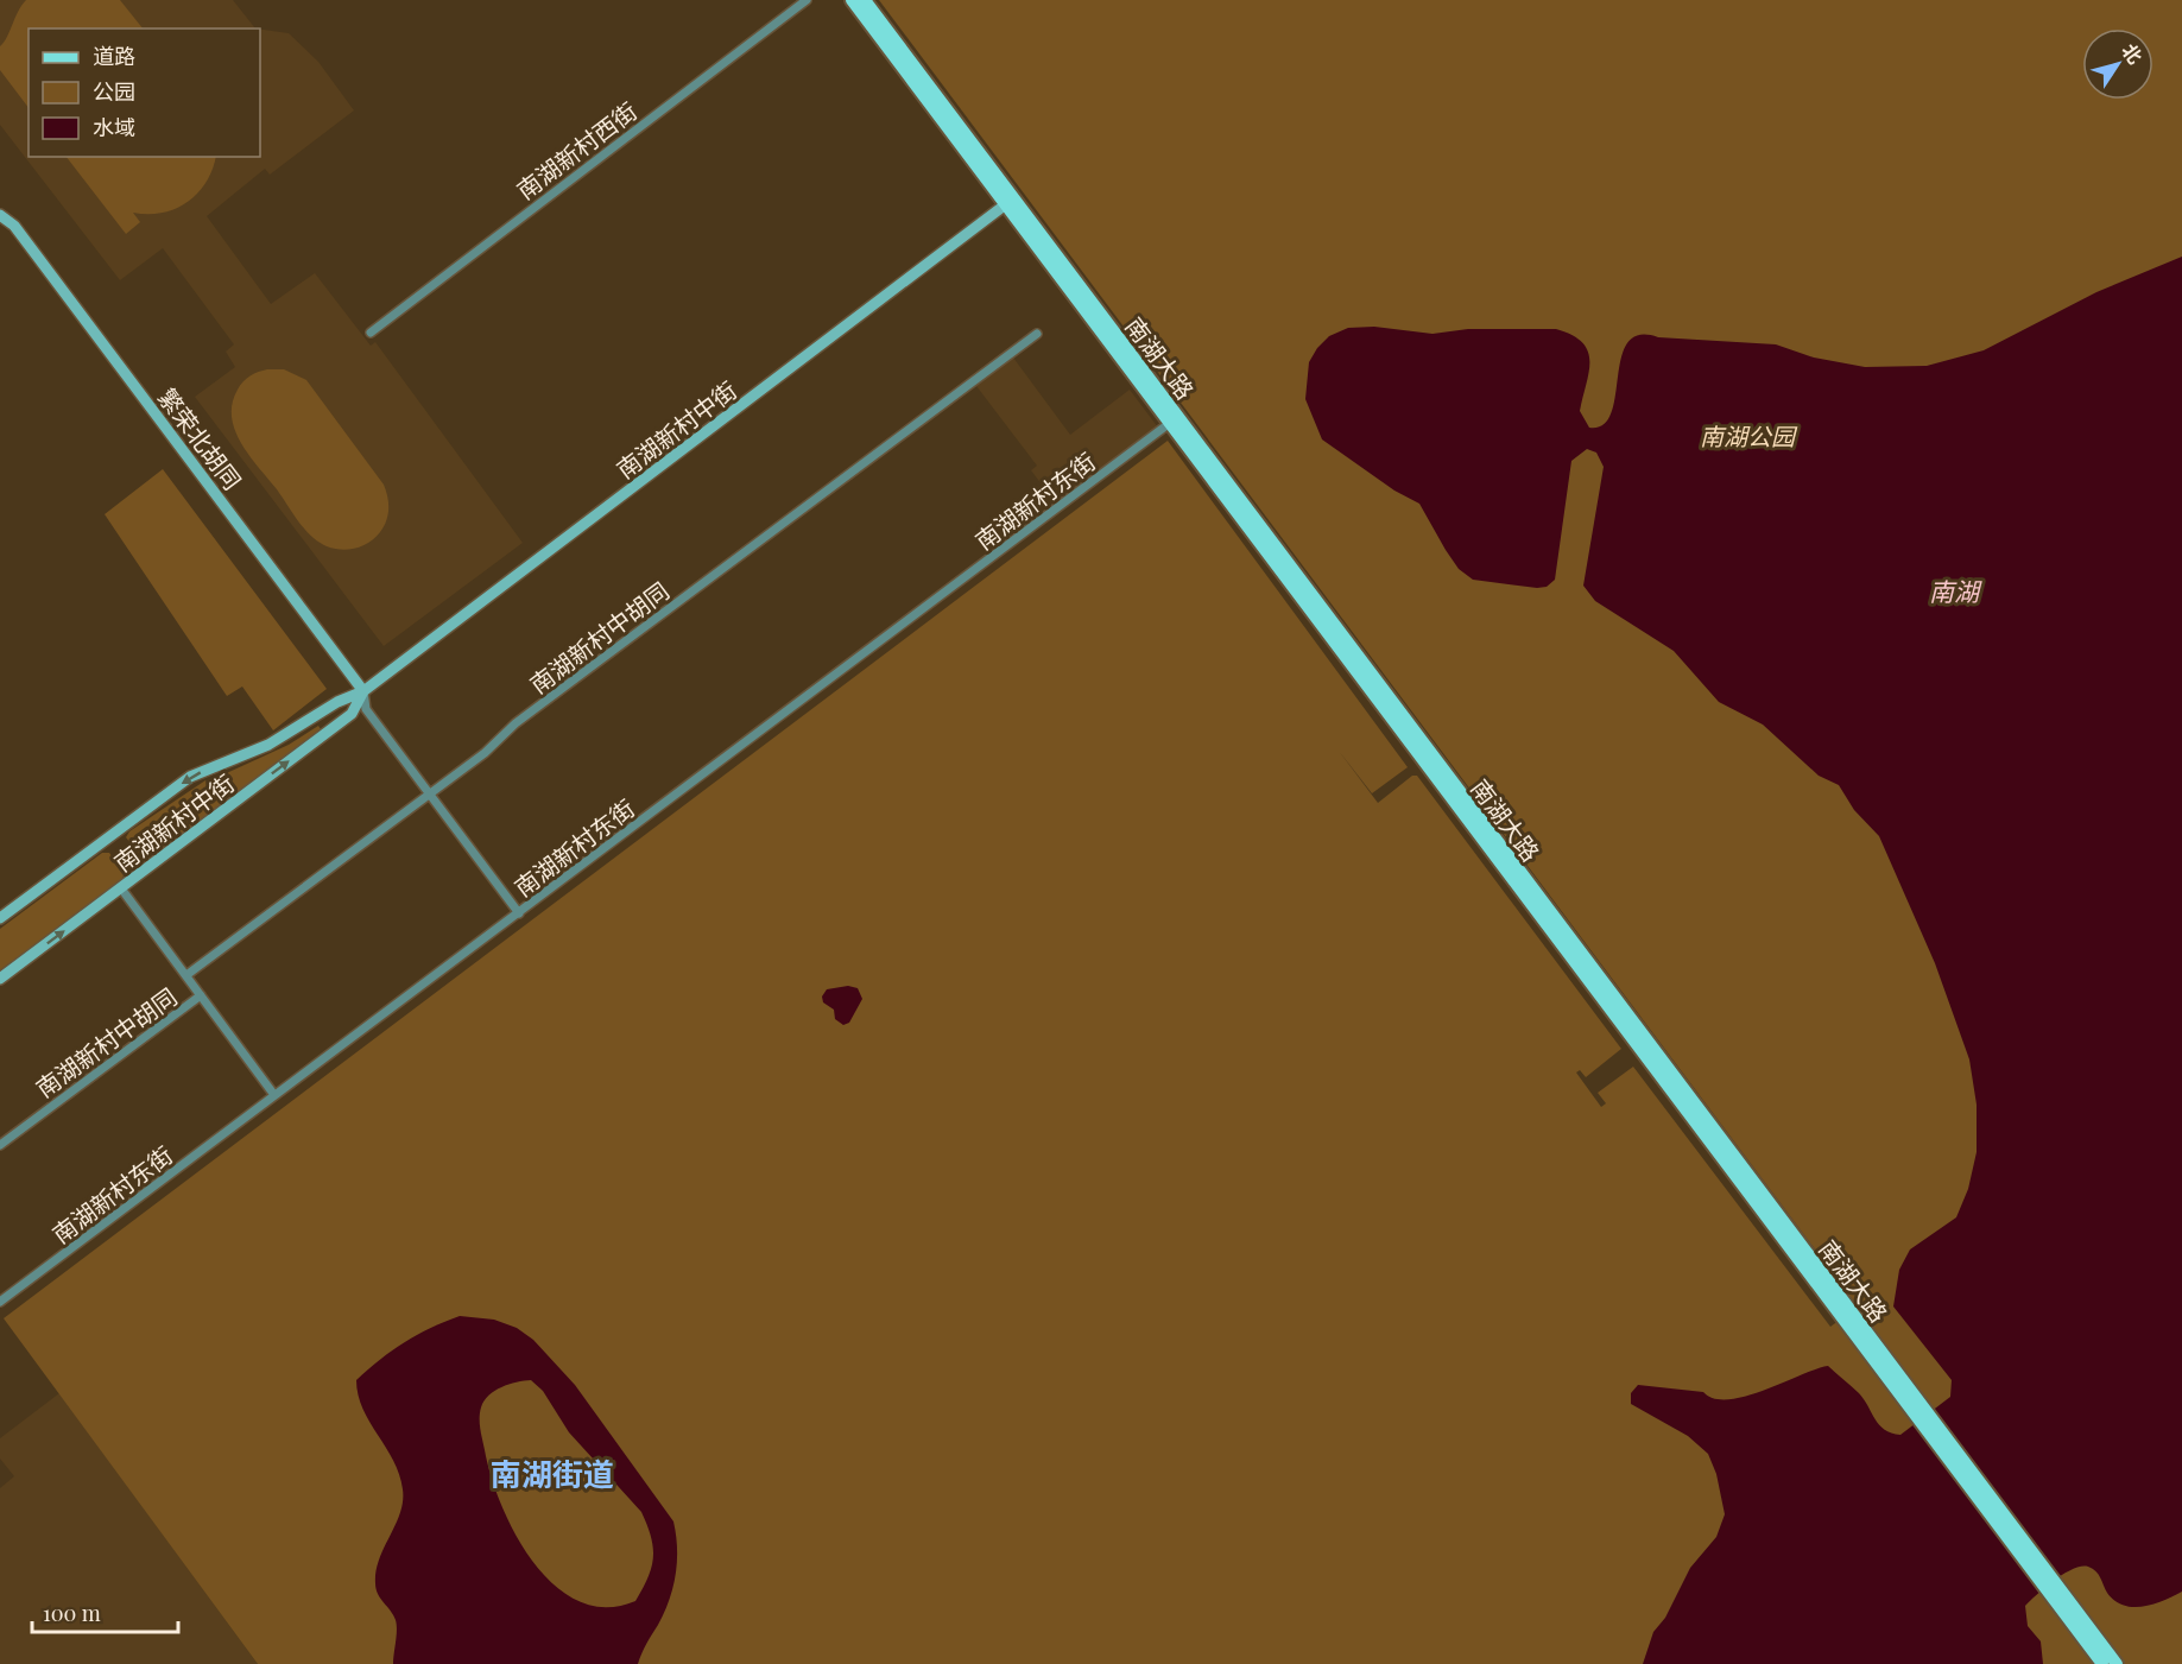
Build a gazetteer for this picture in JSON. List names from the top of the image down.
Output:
{
  "streets": {
    "main road": ["南湖大路"],
    "street": [
      "南湖新村西街",
      "南湖新村中街",
      "繁荣北胡同",
      "南湖新村东街",
      "南湖新村中胡同"
    ]
  },
  "crossings": [
    ["南湖大路", "南湖新村中街"],
    ["南湖大路", "南湖新村东街"],
    ["南湖新村中街", "繁荣北胡同"]
  ],
  "districts": ["南湖街道"],
  "water": ["南湖"],
  "parks": ["南湖公园"],
  "legend": ["道路", "公园", "水域"],
  "scale_bar": "100 m",
  "north": "top right"
}
